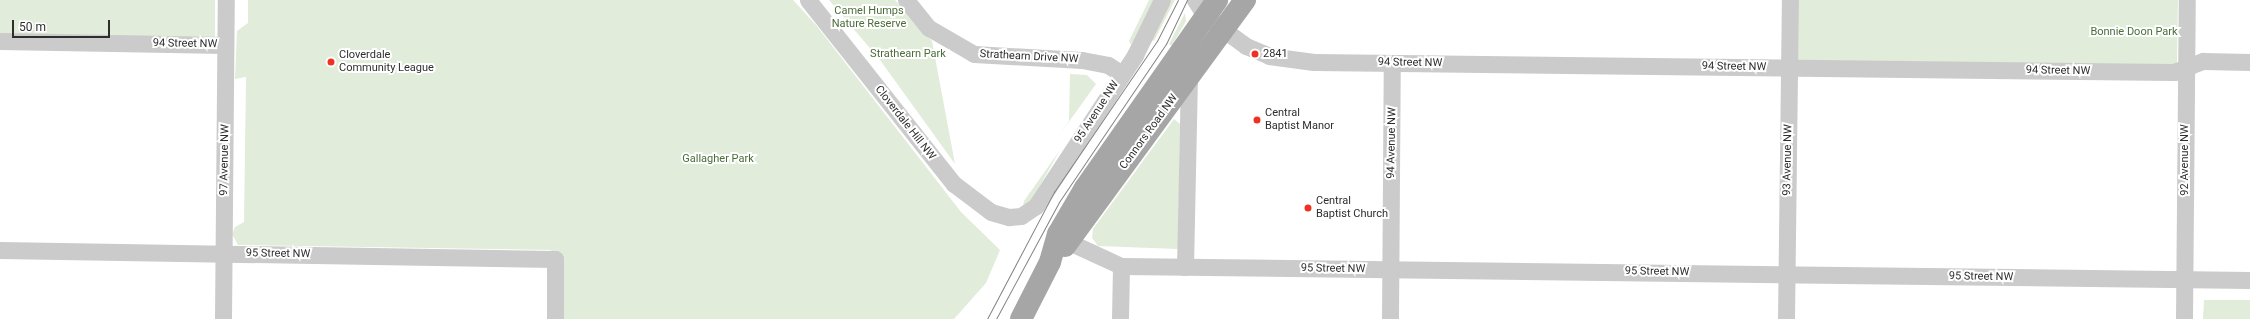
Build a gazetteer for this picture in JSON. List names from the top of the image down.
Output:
{
  "streets": {
    "main road": ["Connors Road NW"],
    "street": [
      "94 Street NW",
      "Strathearn Drive NW",
      "95 Avenue NW",
      "Cloverdale Hill NW",
      "94 Avenue NW",
      "97 Avenue NW",
      "93 Avenue NW",
      "92 Avenue NW",
      "95 Street NW"
    ]
  },
  "crossings": [
    ["94 Street NW", "Connors Road NW"],
    ["94 Street NW", "94 Avenue NW"],
    ["94 Street NW", "97 Avenue NW"],
    ["94 Street NW", "93 Avenue NW"],
    ["94 Street NW", "92 Avenue NW"],
    ["Strathearn Drive NW", "95 Avenue NW"],
    ["95 Avenue NW", "Cloverdale Hill NW"],
    ["Connors Road NW", "95 Street NW"],
    ["94 Avenue NW", "95 Street NW"],
    ["97 Avenue NW", "95 Street NW"],
    ["93 Avenue NW", "95 Street NW"],
    ["92 Avenue NW", "95 Street NW"]
  ],
  "parks": [
    "Camel Humps Nature Reserve",
    "Bonnie Doon Park",
    "Strathearn Park",
    "Gallagher Park"
  ],
  "places": [
    "2841",
    "Cloverdale Community League",
    "Central Baptist Manor",
    "Central Baptist Church"
  ],
  "scale_bar": "50 m"
}
